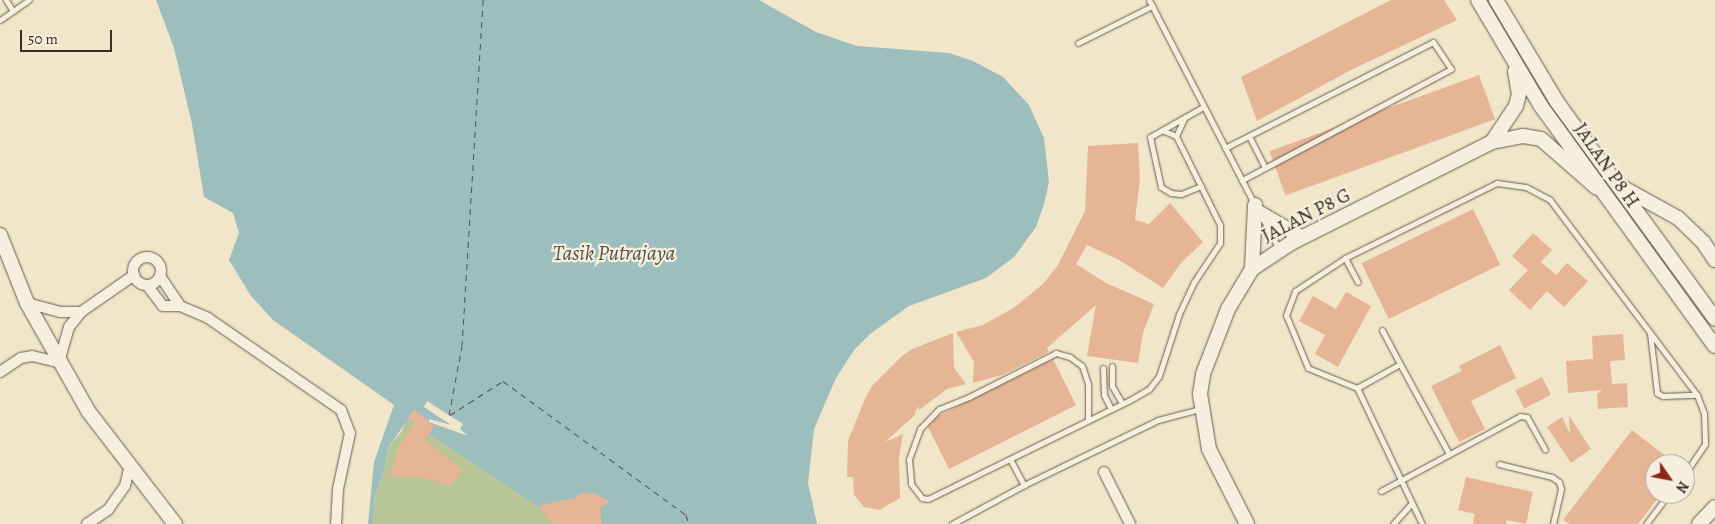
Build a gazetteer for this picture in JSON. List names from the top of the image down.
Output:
{
  "streets": {
    "street": ["JALAN P8 H", "JALAN P8 G"]
  },
  "crossings": [
    ["JALAN P8 H", "JALAN P8 G"]
  ],
  "water": ["Tasik Putrajaya"],
  "scale_bar": "50 m",
  "north": "bottom right"
}
